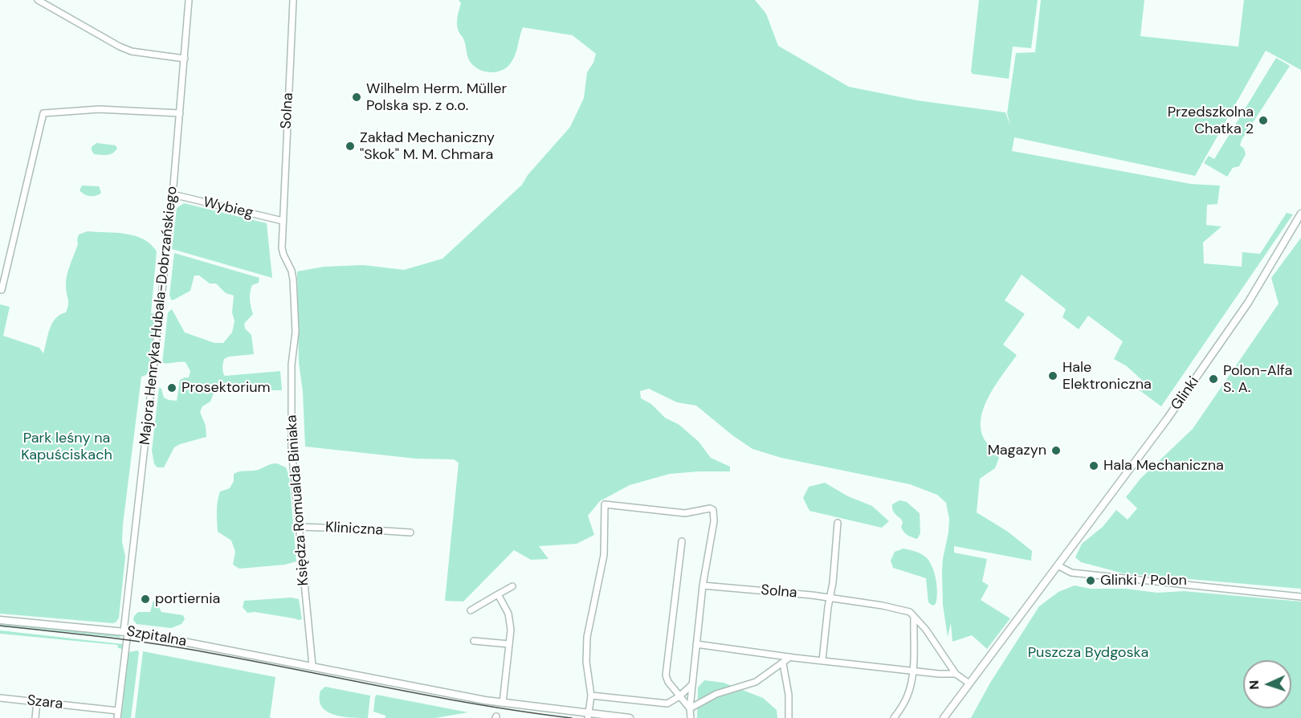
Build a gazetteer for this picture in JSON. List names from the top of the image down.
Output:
{
  "streets": {
    "street": [
      "Solna",
      "Wybieg",
      "Majora Henryka Hubala-Dobrzańskiego",
      "Glinki",
      "Księdza Romualda Biniaka",
      "Kliniczna",
      "Szpitalna",
      "Szara"
    ]
  },
  "crossings": [
    ["Solna", "Wybieg"],
    ["Solna", "Glinki"],
    ["Solna", "Księdza Romualda Biniaka"],
    ["Wybieg", "Majora Henryka Hubala-Dobrzańskiego"],
    ["Wybieg", "Księdza Romualda Biniaka"],
    ["Majora Henryka Hubala-Dobrzańskiego", "Szpitalna"],
    ["Majora Henryka Hubala-Dobrzańskiego", "Szara"],
    ["Księdza Romualda Biniaka", "Kliniczna"],
    ["Księdza Romualda Biniaka", "Szpitalna"]
  ],
  "parks": ["Park leśny na Kapuściskach", "Puszcza Bydgoska"],
  "places": [
    "Wilhelm Herm. Müller Polska sp. z o.o.",
    "Przedszkolna Chatka 2",
    "Zakład Mechaniczny \"Skok\" M. M. Chmara",
    "Hale Elektroniczna",
    "Polon-Alfa S. A.",
    "Prosektorium",
    "Magazyn",
    "Hala Mechaniczna",
    "Glinki / Polon",
    "portiernia"
  ],
  "north": "left"
}
